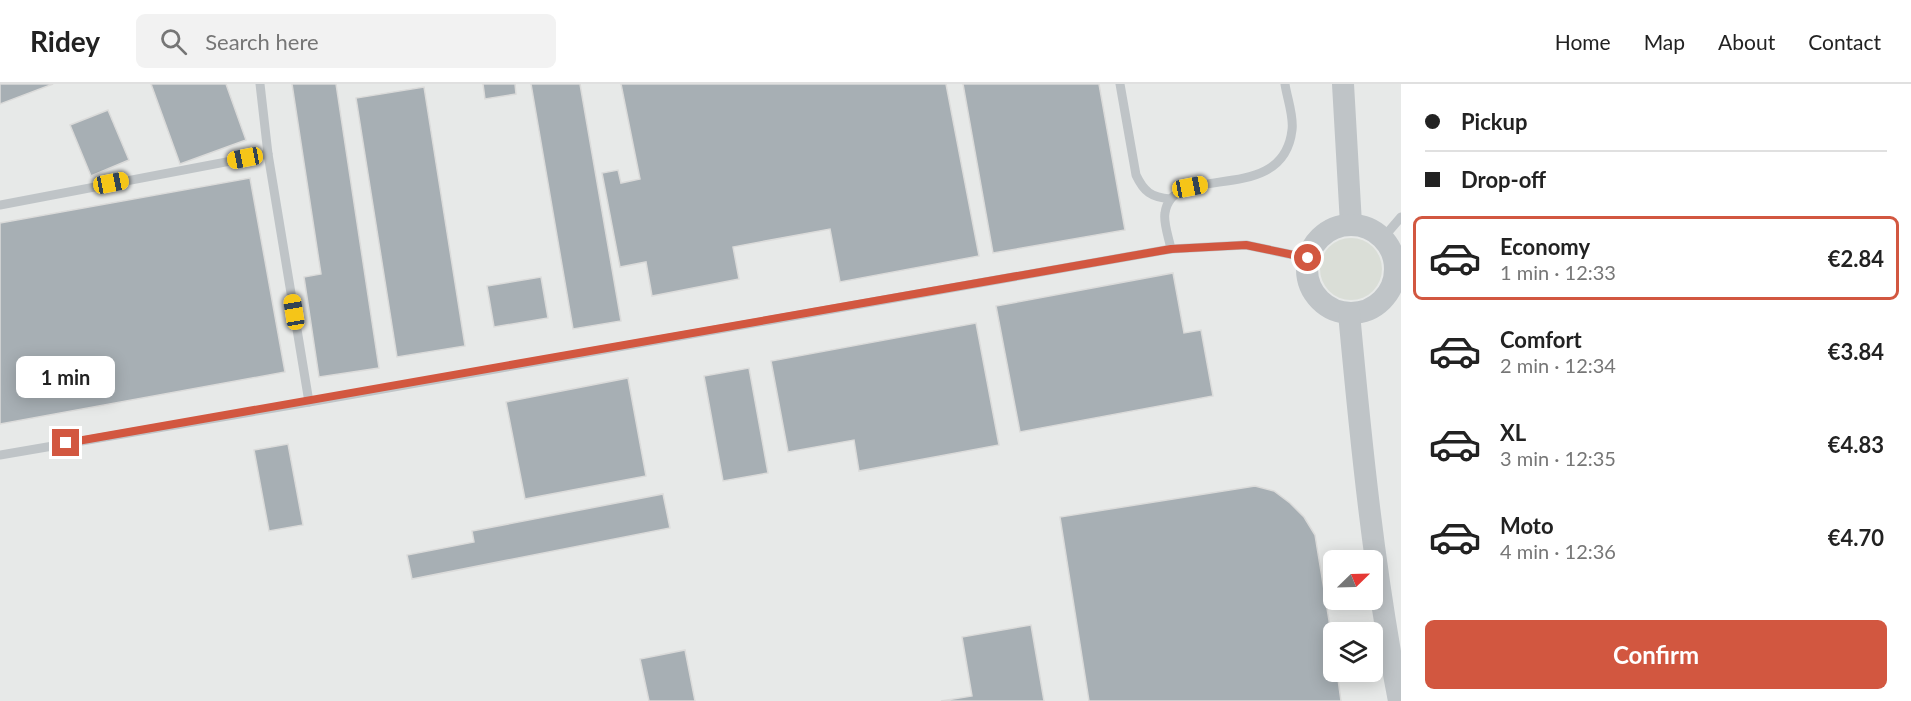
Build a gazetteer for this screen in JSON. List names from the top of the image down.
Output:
{
  "north": "top right",
  "page": {
    "header": "Ridey",
    "search": "Search here",
    "nav": [
      "Home",
      "Map",
      "About",
      "Contact"
    ],
    "banner": ["Pickup", "Drop-off"],
    "list": [
      {
        "name": "Economy",
        "note": "1 min · 12:33",
        "value": "€2.84"
      },
      {
        "name": "Comfort",
        "note": "2 min · 12:34",
        "value": "€3.84"
      },
      {
        "name": "XL",
        "note": "3 min · 12:35",
        "value": "€4.83"
      },
      {
        "name": "Moto",
        "note": "4 min · 12:36",
        "value": "€4.70"
      }
    ],
    "bubble": "1 min",
    "buttons": "Confirm"
  }
}
